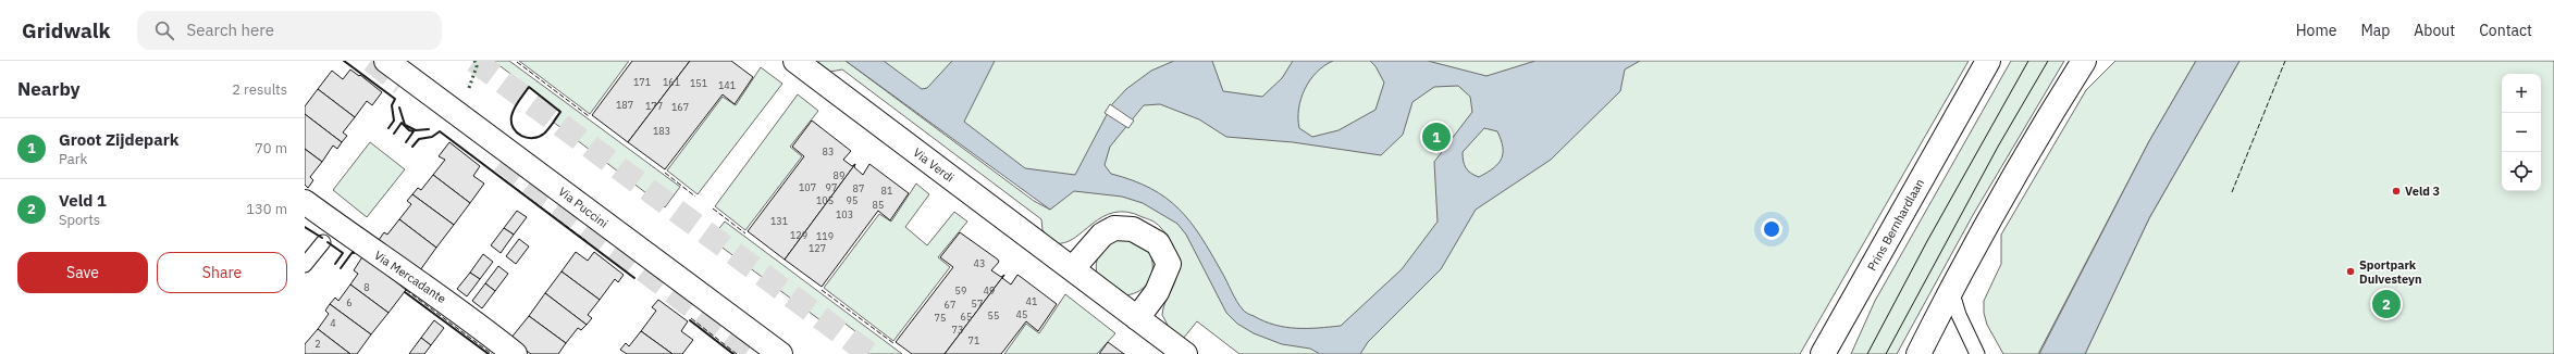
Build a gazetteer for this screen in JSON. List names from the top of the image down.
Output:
{
  "streets": {
    "street": [
      "Via Verdi",
      "Via Puccini",
      "Prins Bernhardlaan",
      "Via Mercadante"
    ]
  },
  "places": ["Veld 3", "Sportpark Duivesteyn"],
  "house_numbers": [
    "171",
    "161",
    "151",
    "141",
    "187",
    "177",
    "167",
    "183",
    "83",
    "89",
    "107",
    "97",
    "87",
    "81",
    "105",
    "95",
    "85",
    "103",
    "131",
    "129",
    "119",
    "127",
    "43",
    "8",
    "59",
    "49",
    "41",
    "6",
    "57",
    "67",
    "45",
    "55",
    "65",
    "75",
    "4",
    "73",
    "71",
    "2"
  ],
  "page": {
    "header": "Gridwalk",
    "search": "Search here",
    "nav": [
      "Home",
      "Map",
      "About",
      "Contact"
    ],
    "heading": ["Nearby", "2 results"],
    "map_buttons": ["+", "−"],
    "list": [
      {
        "mark": "1",
        "name": "Groot Zijdepark",
        "note": "Park",
        "value": "70 m"
      },
      {
        "mark": "2",
        "name": "Veld 1",
        "note": "Sports",
        "value": "130 m"
      }
    ],
    "pins": ["1", "2"],
    "buttons": ["Save", "Share"]
  }
}
